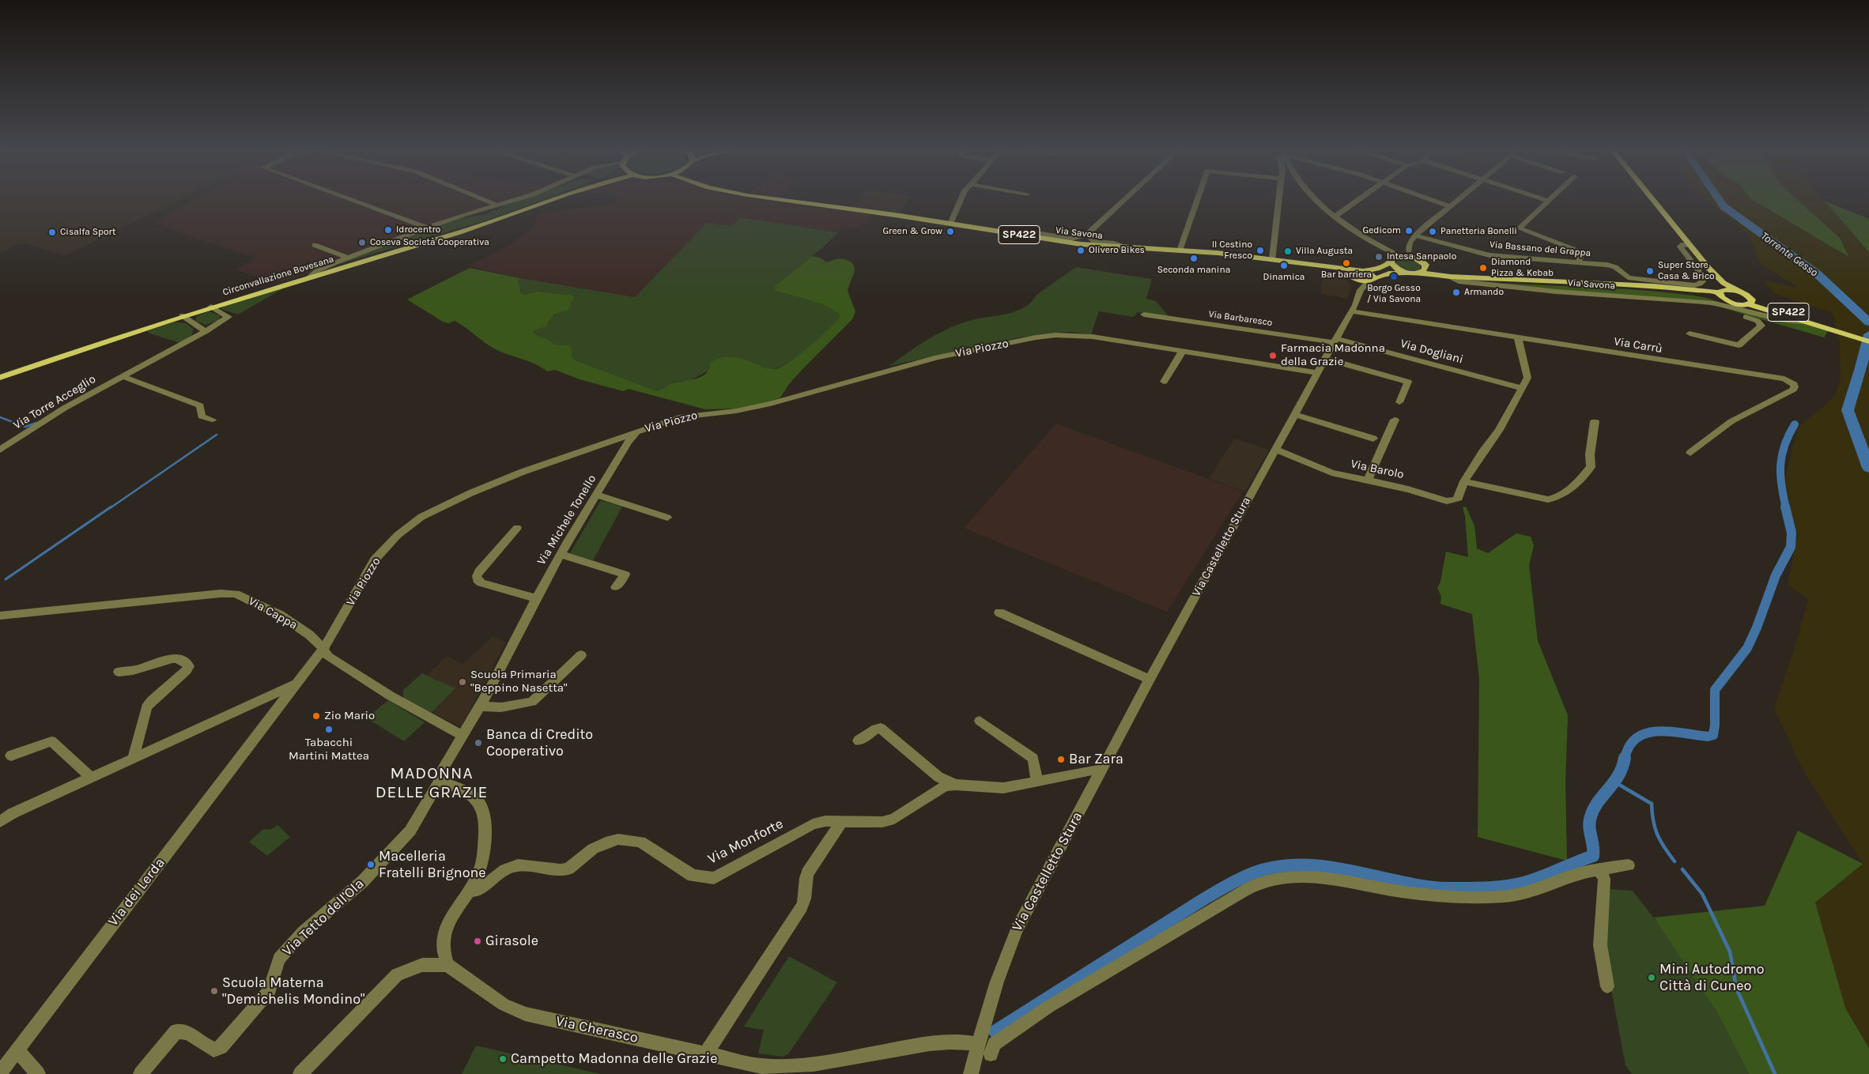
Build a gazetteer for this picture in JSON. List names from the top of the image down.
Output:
{
  "streets": {
    "main road": ["Via Savona", "SP422", "Circonvallazione Bovesana"],
    "street": [
      "Via Bassano del Grappa",
      "Via Barbaresco",
      "Via Carrù",
      "Via Piozzo",
      "Via Dogliani",
      "Via Torre Acceglio",
      "Via Barolo",
      "Via Michele Tonello",
      "Via Castelletto Stura",
      "Via Cappa",
      "Via Monforte",
      "Via dei Lerda",
      "Via Tetto dell'Ola",
      "Via Cherasco"
    ]
  },
  "crossings": [
    ["Via Savona", "SP422"],
    ["SP422", "Via Castelletto Stura"],
    ["Circonvallazione Bovesana", "Via Torre Acceglio"],
    ["Via Barbaresco", "Via Dogliani"],
    ["Via Barbaresco", "Via Castelletto Stura"],
    ["Via Carrù", "Via Barolo"],
    ["Via Carrù", "Via Castelletto Stura"],
    ["Via Piozzo", "Via Michele Tonello"],
    ["Via Piozzo", "Via Castelletto Stura"],
    ["Via Piozzo", "Via Cappa"],
    ["Via Piozzo", "Via dei Lerda"],
    ["Via Dogliani", "Via Barolo"],
    ["Via Dogliani", "Via Castelletto Stura"],
    ["Via Barolo", "Via Castelletto Stura"],
    ["Via Michele Tonello", "Via Cappa"],
    ["Via Castelletto Stura", "Via Monforte"],
    ["Via Castelletto Stura", "Via Cherasco"]
  ],
  "districts": ["MADONNA DELLE GRAZIE"],
  "water": ["Torrente Gesso"],
  "places": [
    "Idrocentro",
    "Gedicom",
    "Green & Grow",
    "Panetteria Bonelli",
    "Cisalfa Sport",
    "Coseva Società Cooperativa",
    "Olivero Bikes",
    "Il Cestino Fresco",
    "Villa Augusta",
    "Intesa Sanpaolo",
    "Seconda manina",
    "Bar barriera",
    "Dinamica",
    "Diamond Pizza & Kebab",
    "Super Store Casa & Brico",
    "Borgo Gesso / Via Savona",
    "Armando",
    "Farmacia Madonna della Grazie",
    "Scuola Primaria \"Beppino Nasetta\"",
    "Zio Mario",
    "Tabacchi Martini Mattea",
    "Banca di Credito Cooperativo",
    "Bar Zara",
    "Macelleria Fratelli Brignone",
    "Girasole",
    "Mini Autodromo Città di Cuneo",
    "Scuola Materna \"Demichelis Mondino\"",
    "Campetto Madonna delle Grazie"
  ]
}
